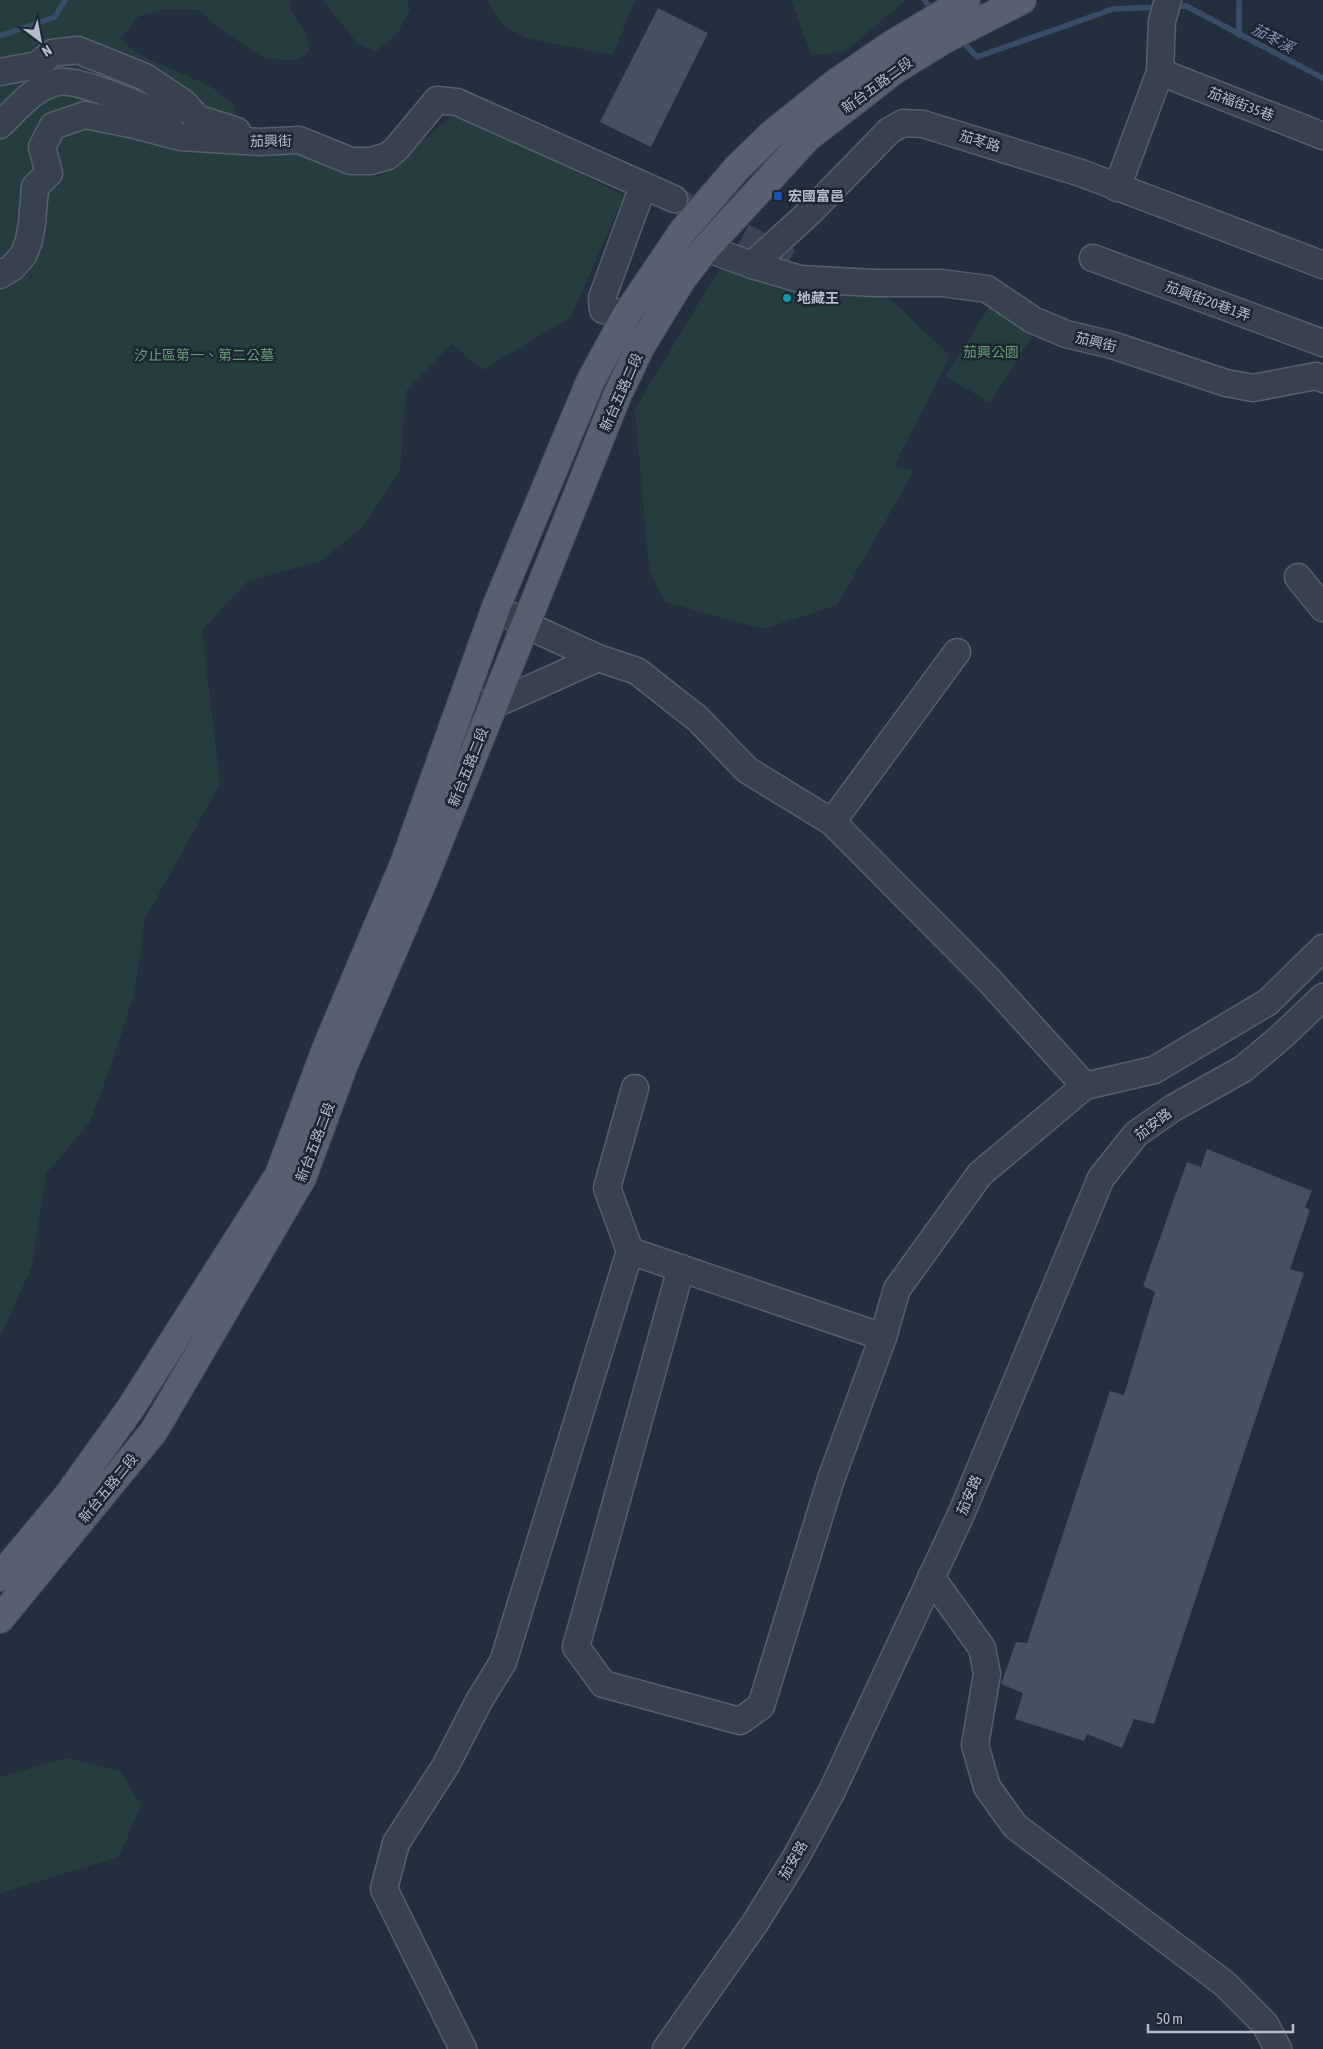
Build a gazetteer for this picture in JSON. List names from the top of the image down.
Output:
{
  "streets": {
    "main road": ["新台五路二段"],
    "street": [
      "茄福街35巷",
      "茄興街",
      "茄苳路",
      "茄興街20巷1弄",
      "茄安路"
    ]
  },
  "crossings": [
    ["茄興街", "茄苳路"]
  ],
  "water": ["茄苳溪"],
  "parks": ["茄興公園", "汐止區第一、第二公墓"],
  "places": {
    "transit": ["宏國富邑"],
    "other": ["地藏王"]
  },
  "scale_bar": "50 m",
  "north": "bottom right"
}
